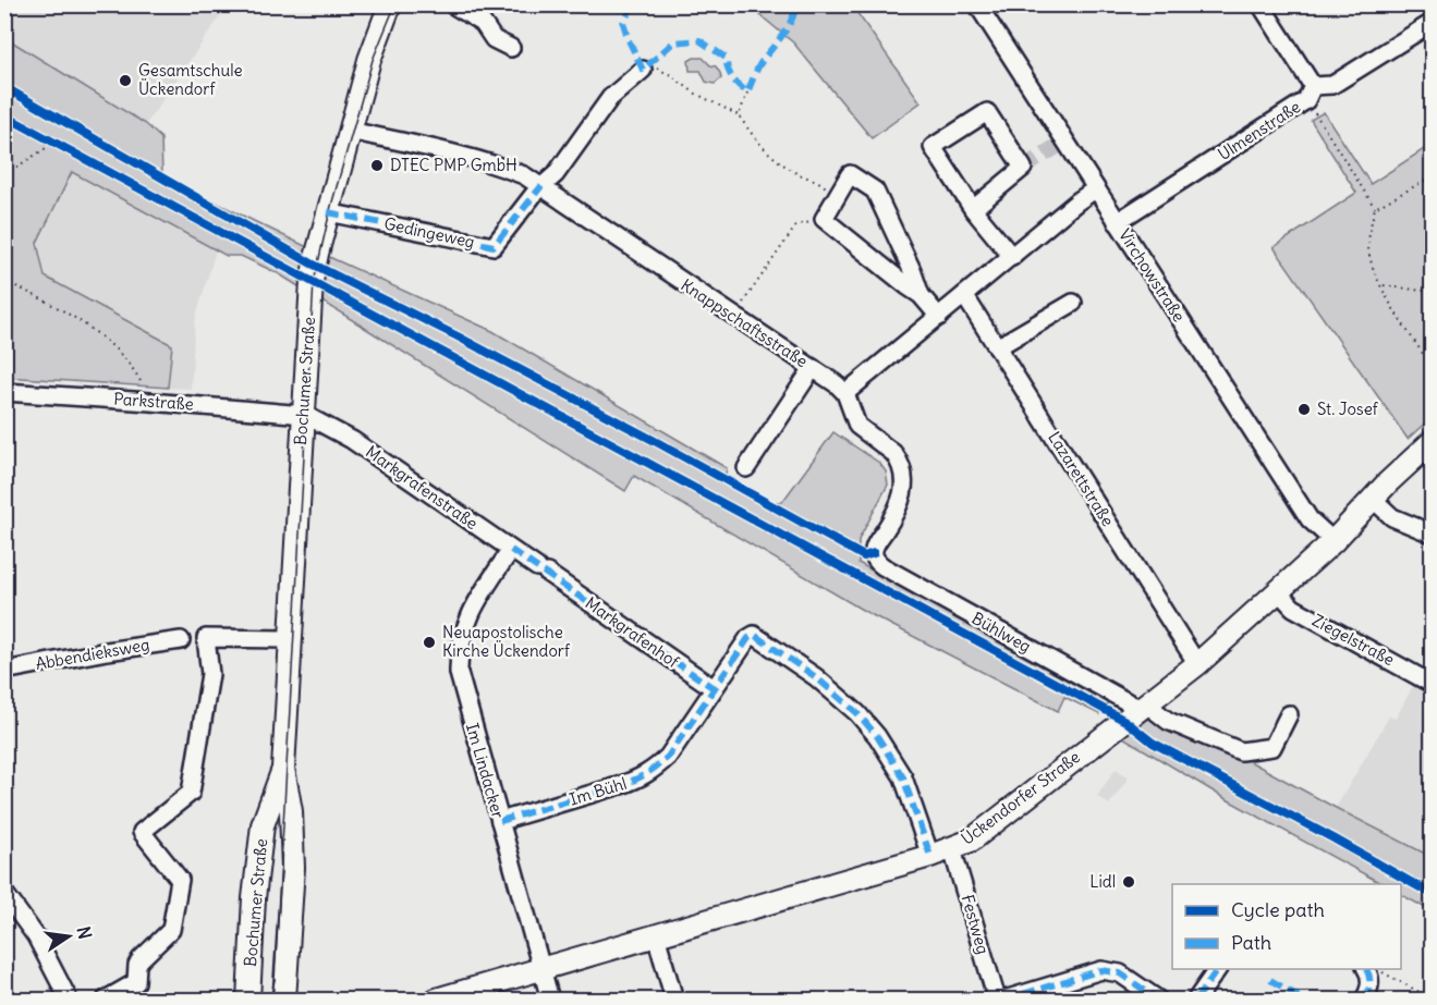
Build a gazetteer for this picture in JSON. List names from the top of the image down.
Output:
{
  "streets": {
    "main road": ["Bochumer Straße", "Ückendorfer Straße"],
    "street": [
      "Ulmenstraße",
      "Gedingeweg",
      "Virchowstraße",
      "Knappschaftsstraße",
      "Parkstraße",
      "Lazarettstraße",
      "Markgrafenstraße",
      "Markgrafenhof",
      "Bühlweg",
      "Ziegelstraße",
      "Abbendieksweg",
      "Im Lindacker",
      "Im Bühl",
      "Festweg"
    ]
  },
  "crossings": [
    ["Ulmenstraße", "Virchowstraße"],
    ["Gedingeweg", "Knappschaftsstraße"],
    ["Gedingeweg", "Bochumer Straße"],
    ["Virchowstraße", "Ückendorfer Straße"],
    ["Knappschaftsstraße", "Bochumer Straße"],
    ["Knappschaftsstraße", "Bühlweg"],
    ["Bochumer Straße", "Parkstraße"],
    ["Bochumer Straße", "Markgrafenstraße"],
    ["Parkstraße", "Markgrafenstraße"],
    ["Lazarettstraße", "Ückendorfer Straße"],
    ["Markgrafenstraße", "Markgrafenhof"],
    ["Markgrafenstraße", "Im Lindacker"],
    ["Markgrafenhof", "Im Bühl"],
    ["Bühlweg", "Ückendorfer Straße"],
    ["Ziegelstraße", "Ückendorfer Straße"],
    ["Im Lindacker", "Im Bühl"],
    ["Im Lindacker", "Ückendorfer Straße"],
    ["Ückendorfer Straße", "Festweg"]
  ],
  "places": [
    "Gesamtschule Ückendorf",
    "DTEC PMP GmbH",
    "St. Josef",
    "Neuapostolische Kirche Ückendorf",
    "Lidl"
  ],
  "legend": ["Cycle path", "Path"],
  "north": "right"
}
